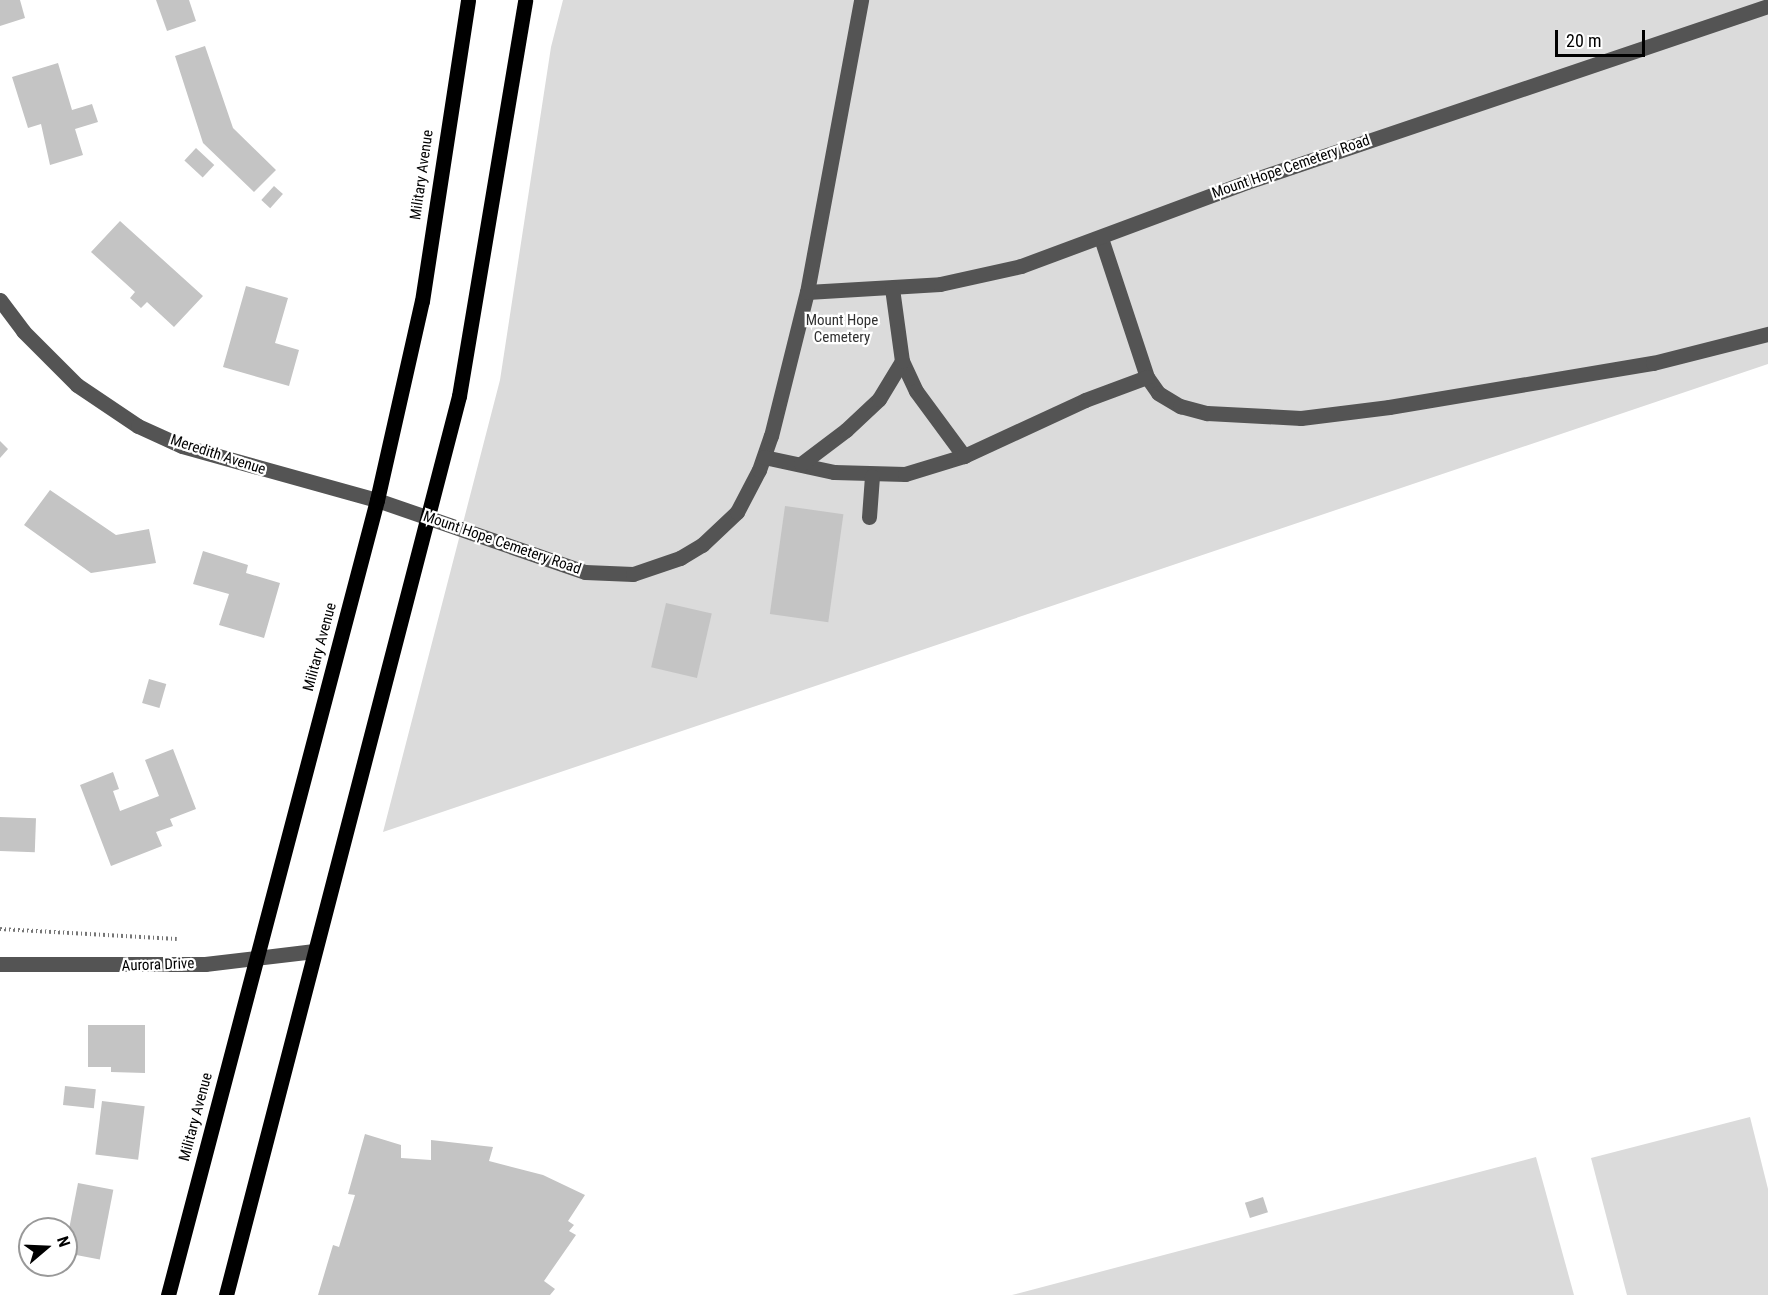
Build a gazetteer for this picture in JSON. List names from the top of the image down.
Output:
{
  "streets": {
    "main road": ["Military Avenue"],
    "street": ["Mount Hope Cemetery Road", "Meredith Avenue", "Aurora Drive"]
  },
  "crossings": [
    ["Mount Hope Cemetery Road", "Military Avenue"],
    ["Mount Hope Cemetery Road", "Meredith Avenue"],
    ["Military Avenue", "Meredith Avenue"],
    ["Military Avenue", "Aurora Drive"]
  ],
  "parks": ["Mount Hope Cemetery"],
  "scale_bar": "20 m",
  "north": "right"
}
